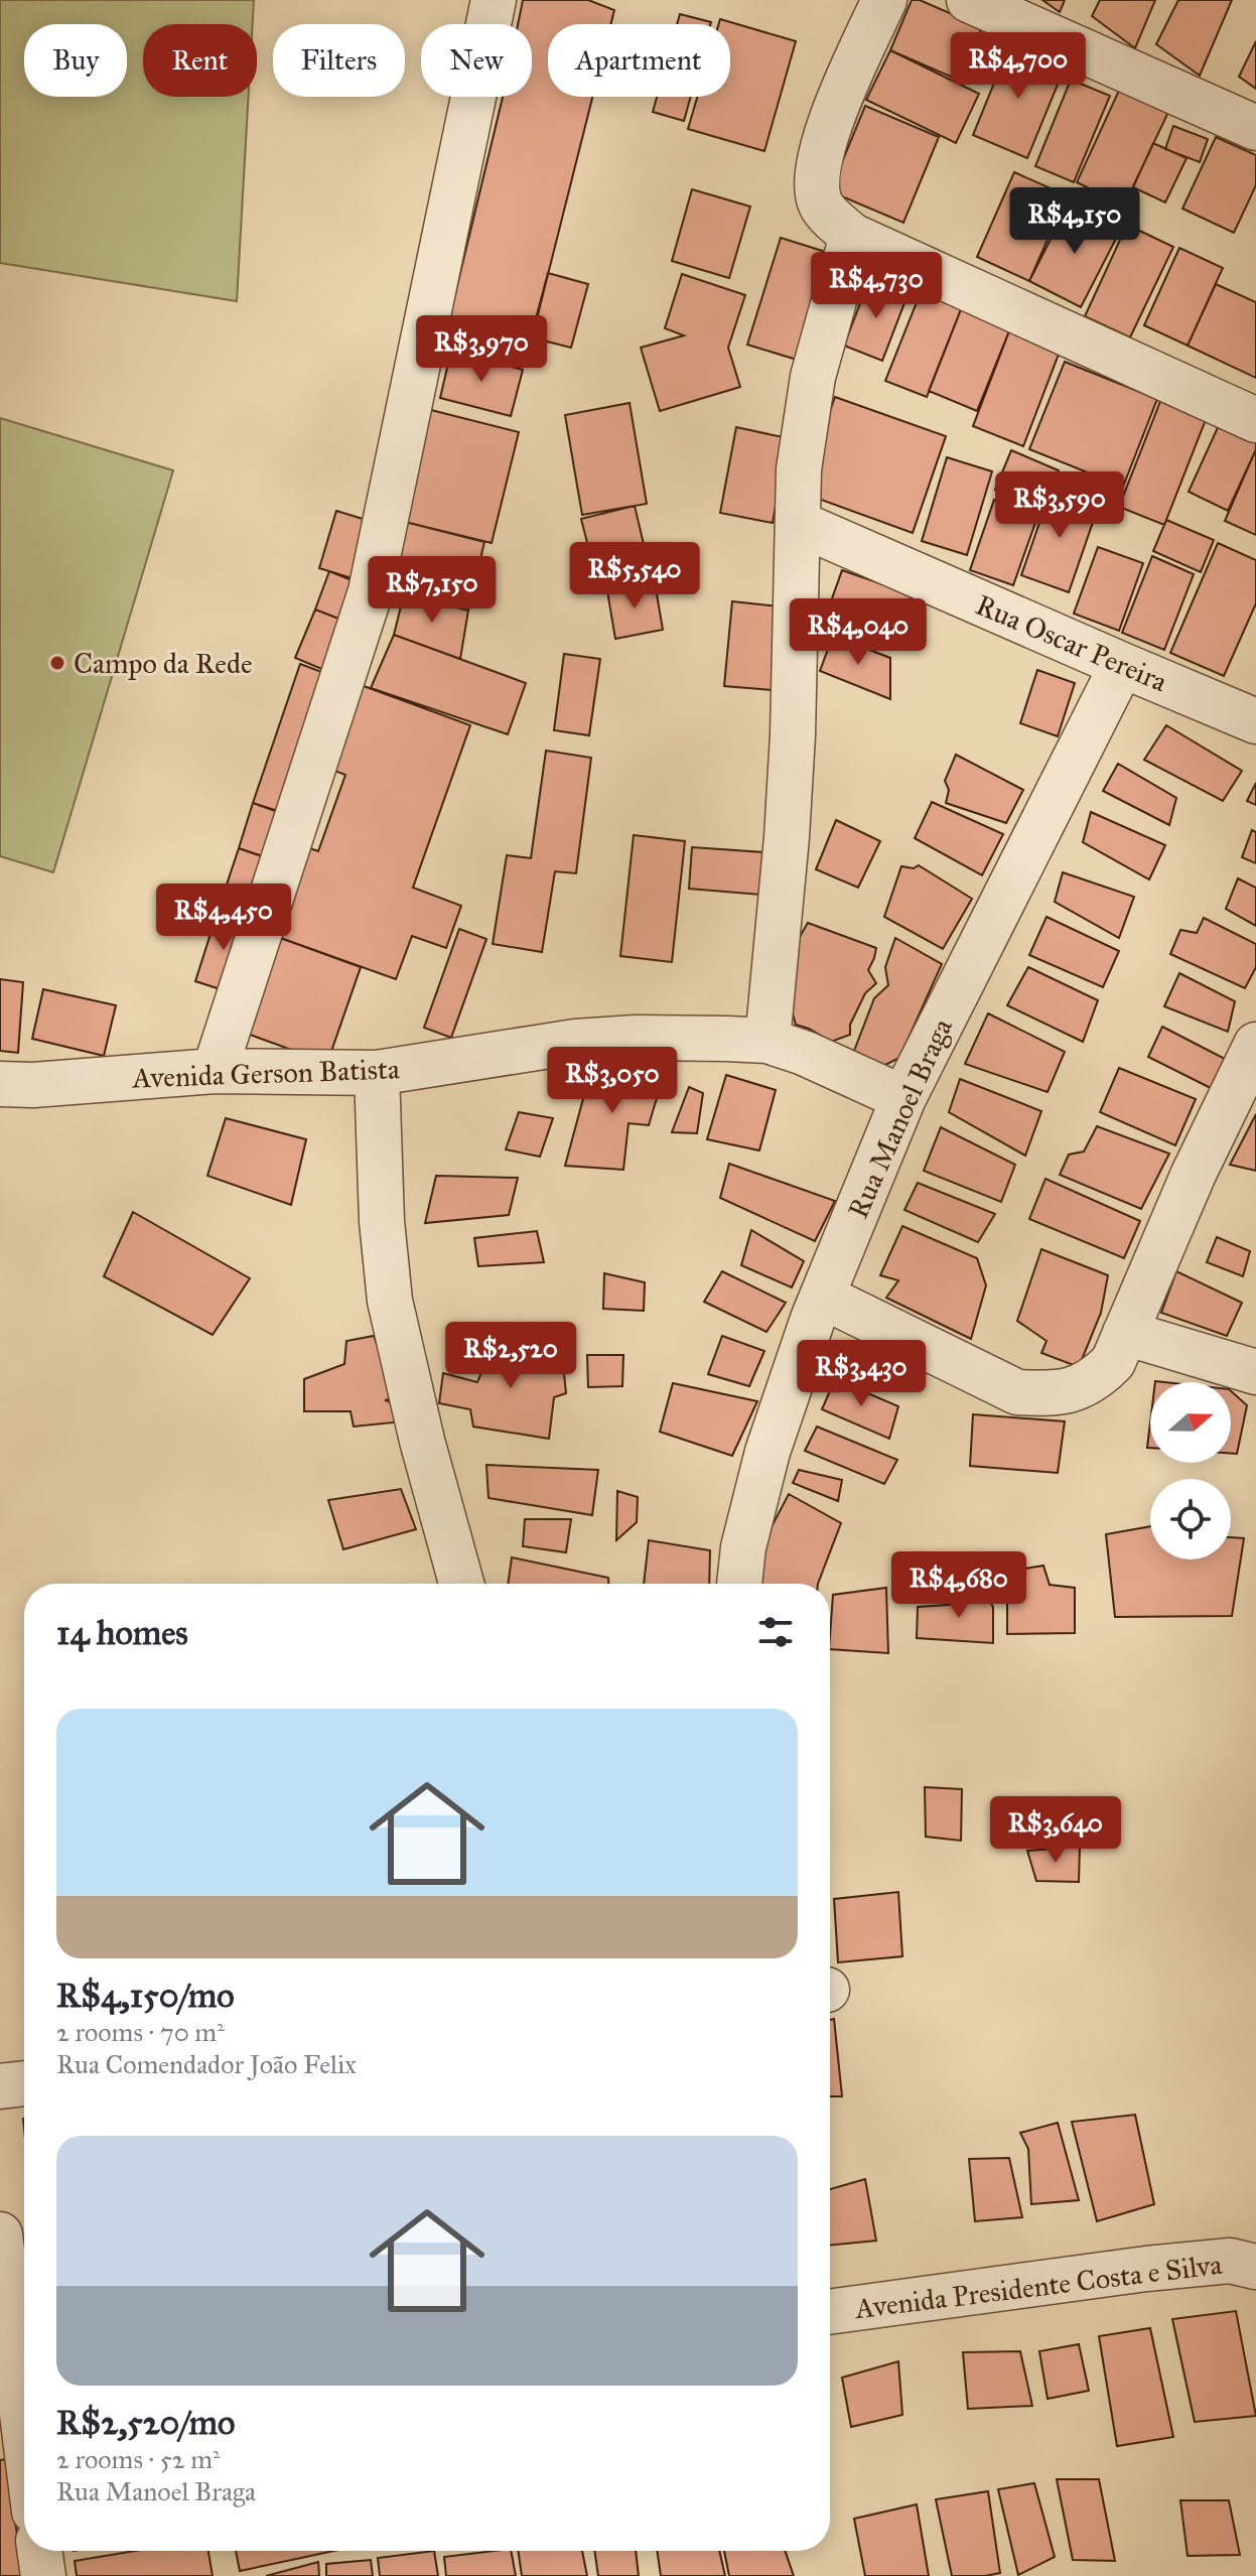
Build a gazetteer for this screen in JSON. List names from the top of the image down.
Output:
{
  "streets": {
    "street": [
      "Rua Oscar Pereira",
      "Avenida Gerson Batista",
      "Rua Manoel Braga",
      "Avenida Presidente Costa e Silva"
    ]
  },
  "crossings": [
    ["Rua Oscar Pereira", "Rua Manoel Braga"],
    ["Avenida Gerson Batista", "Rua Manoel Braga"]
  ],
  "places": ["Campo da Rede"],
  "north": "right",
  "page": {
    "chip": [
      "Buy",
      "Rent",
      "Filters",
      "New",
      "Apartment"
    ],
    "price": [
      "R$4,700",
      "R$4,150",
      "R$4,730",
      "R$3,970",
      "R$3,590",
      "R$5,540",
      "R$7,150",
      "R$4,040",
      "R$4,450",
      "R$3,050",
      "R$2,520",
      "R$3,430",
      "R$4,680",
      "R$3,640"
    ],
    "heading": "14 homes",
    "list": [
      {
        "name": "R$4,150/mo",
        "note": "2 rooms · 70 m² · Rua Comendador João Felix"
      },
      {
        "name": "R$2,520/mo",
        "note": "2 rooms · 52 m² · Rua Manoel Braga"
      }
    ]
  }
}
